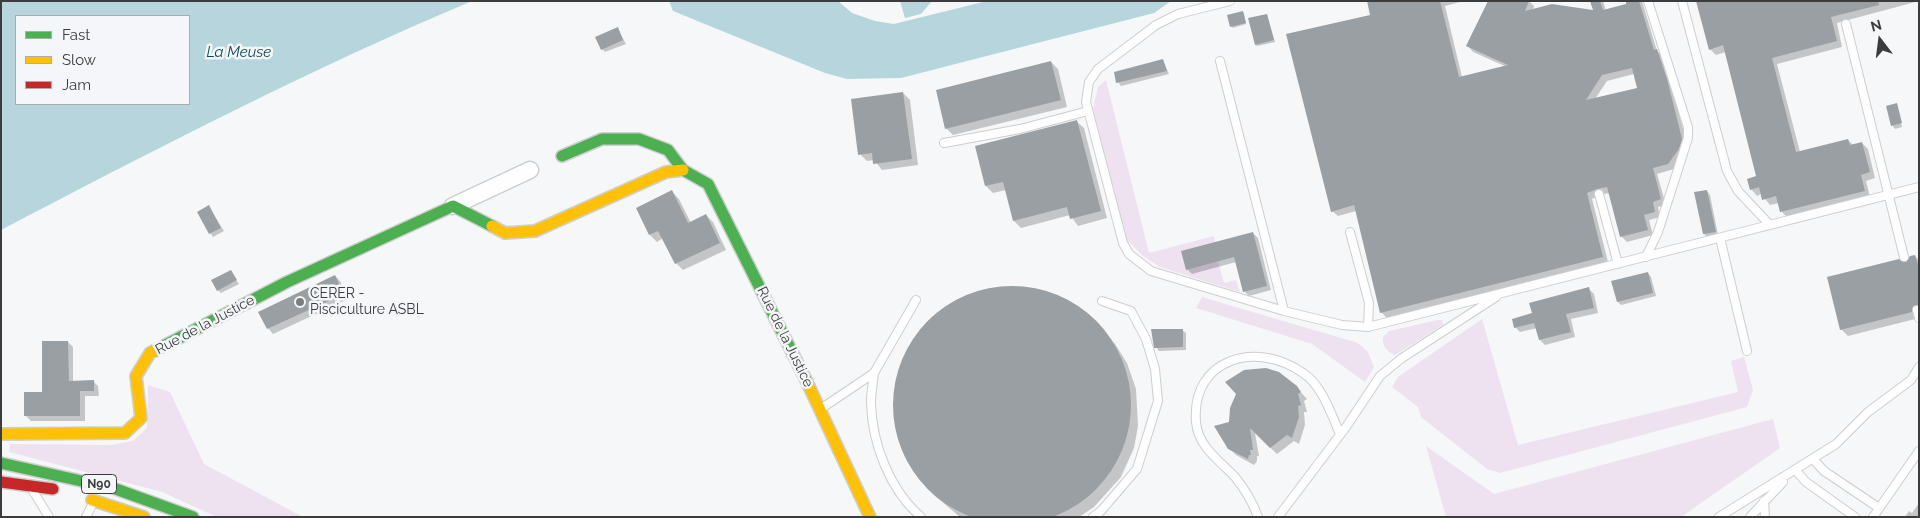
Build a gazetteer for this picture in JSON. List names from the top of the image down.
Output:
{
  "streets": {
    "street": ["Rue de la Justice", "N90"]
  },
  "water": ["La Meuse"],
  "places": ["CERER - Pisciculture ASBL"],
  "legend": ["Fast", "Slow", "Jam"],
  "north": "top"
}
